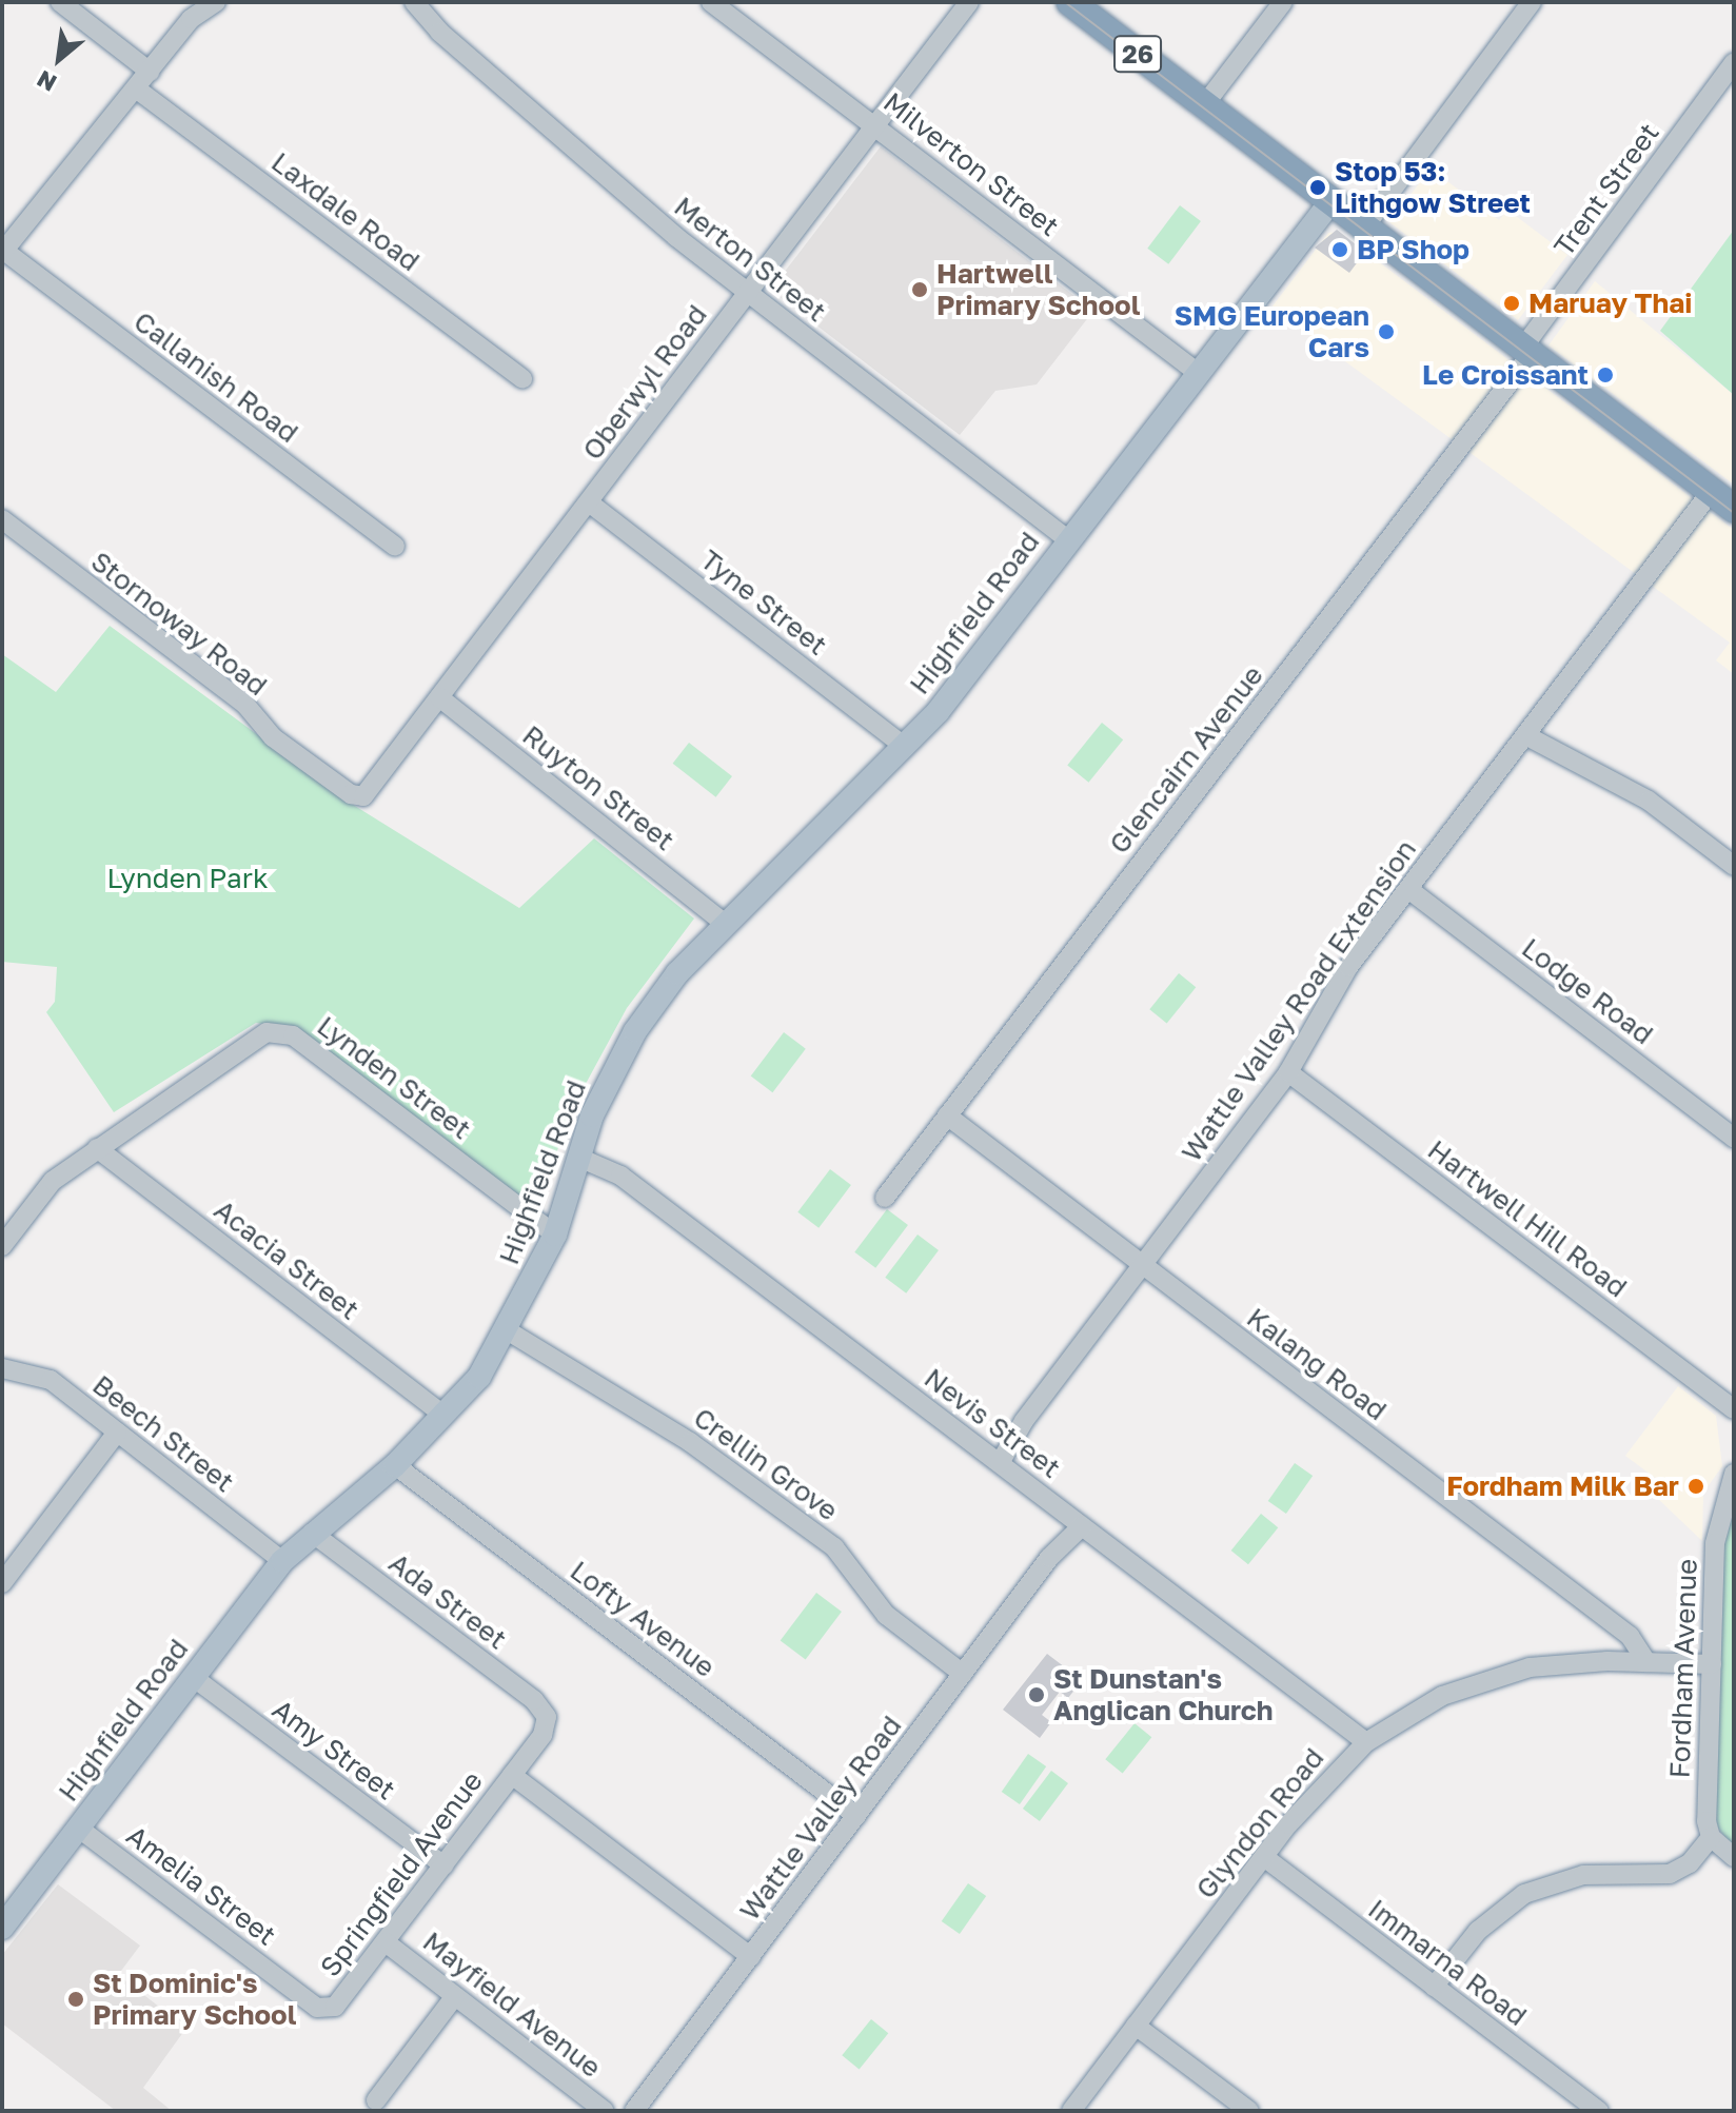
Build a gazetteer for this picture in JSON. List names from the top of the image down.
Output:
{
  "streets": {
    "highway": ["26"],
    "main road": ["Highfield Road"],
    "street": [
      "Milverton Street",
      "Trent Street",
      "Laxdale Road",
      "Merton Street",
      "Callanish Road",
      "Oberwyl Road",
      "Tyne Street",
      "Stornoway Road",
      "Glencairn Avenue",
      "Ruyton Street",
      "Lodge Road",
      "Wattle Valley Road Extension",
      "Lynden Street",
      "Hartwell Hill Road",
      "Acacia Street",
      "Kalang Road",
      "Nevis Street",
      "Beech Street",
      "Crellin Grove",
      "Ada Street",
      "Lofty Avenue",
      "Fordham Avenue",
      "Amy Street",
      "Wattle Valley Road",
      "Glyndon Road",
      "Springfield Avenue",
      "Amelia Street",
      "Immarna Road",
      "Mayfield Avenue"
    ]
  },
  "crossings": [
    ["26", "Trent Street"],
    ["26", "Highfield Road"],
    ["26", "Glencairn Avenue"],
    ["26", "Wattle Valley Road Extension"],
    ["Milverton Street", "Oberwyl Road"],
    ["Milverton Street", "Highfield Road"],
    ["Trent Street", "Glencairn Avenue"],
    ["Merton Street", "Oberwyl Road"],
    ["Merton Street", "Highfield Road"],
    ["Oberwyl Road", "Tyne Street"],
    ["Oberwyl Road", "Stornoway Road"],
    ["Oberwyl Road", "Ruyton Street"],
    ["Tyne Street", "Highfield Road"],
    ["Highfield Road", "Ruyton Street"],
    ["Highfield Road", "Lynden Street"],
    ["Highfield Road", "Acacia Street"],
    ["Highfield Road", "Nevis Street"],
    ["Highfield Road", "Beech Street"],
    ["Highfield Road", "Crellin Grove"],
    ["Highfield Road", "Ada Street"],
    ["Highfield Road", "Lofty Avenue"],
    ["Highfield Road", "Amy Street"],
    ["Highfield Road", "Amelia Street"],
    ["Glencairn Avenue", "Kalang Road"],
    ["Lodge Road", "Wattle Valley Road Extension"],
    ["Wattle Valley Road Extension", "Hartwell Hill Road"],
    ["Wattle Valley Road Extension", "Kalang Road"],
    ["Wattle Valley Road Extension", "Nevis Street"],
    ["Lynden Street", "Acacia Street"],
    ["Kalang Road", "Glyndon Road"],
    ["Nevis Street", "Wattle Valley Road"],
    ["Nevis Street", "Glyndon Road"],
    ["Crellin Grove", "Wattle Valley Road"],
    ["Ada Street", "Springfield Avenue"],
    ["Lofty Avenue", "Wattle Valley Road"],
    ["Fordham Avenue", "Glyndon Road"],
    ["Amy Street", "Springfield Avenue"],
    ["Wattle Valley Road", "Springfield Avenue"],
    ["Glyndon Road", "Immarna Road"],
    ["Springfield Avenue", "Amelia Street"],
    ["Springfield Avenue", "Mayfield Avenue"]
  ],
  "parks": ["Lynden Park"],
  "places": [
    "Stop 53: Lithgow Street",
    "BP Shop",
    "Hartwell Primary School",
    "Maruay Thai",
    "SMG European Cars",
    "Le Croissant",
    "Fordham Milk Bar",
    "St Dunstan's Anglican Church",
    "St Dominic's Primary School"
  ],
  "north": "bottom left"
}
